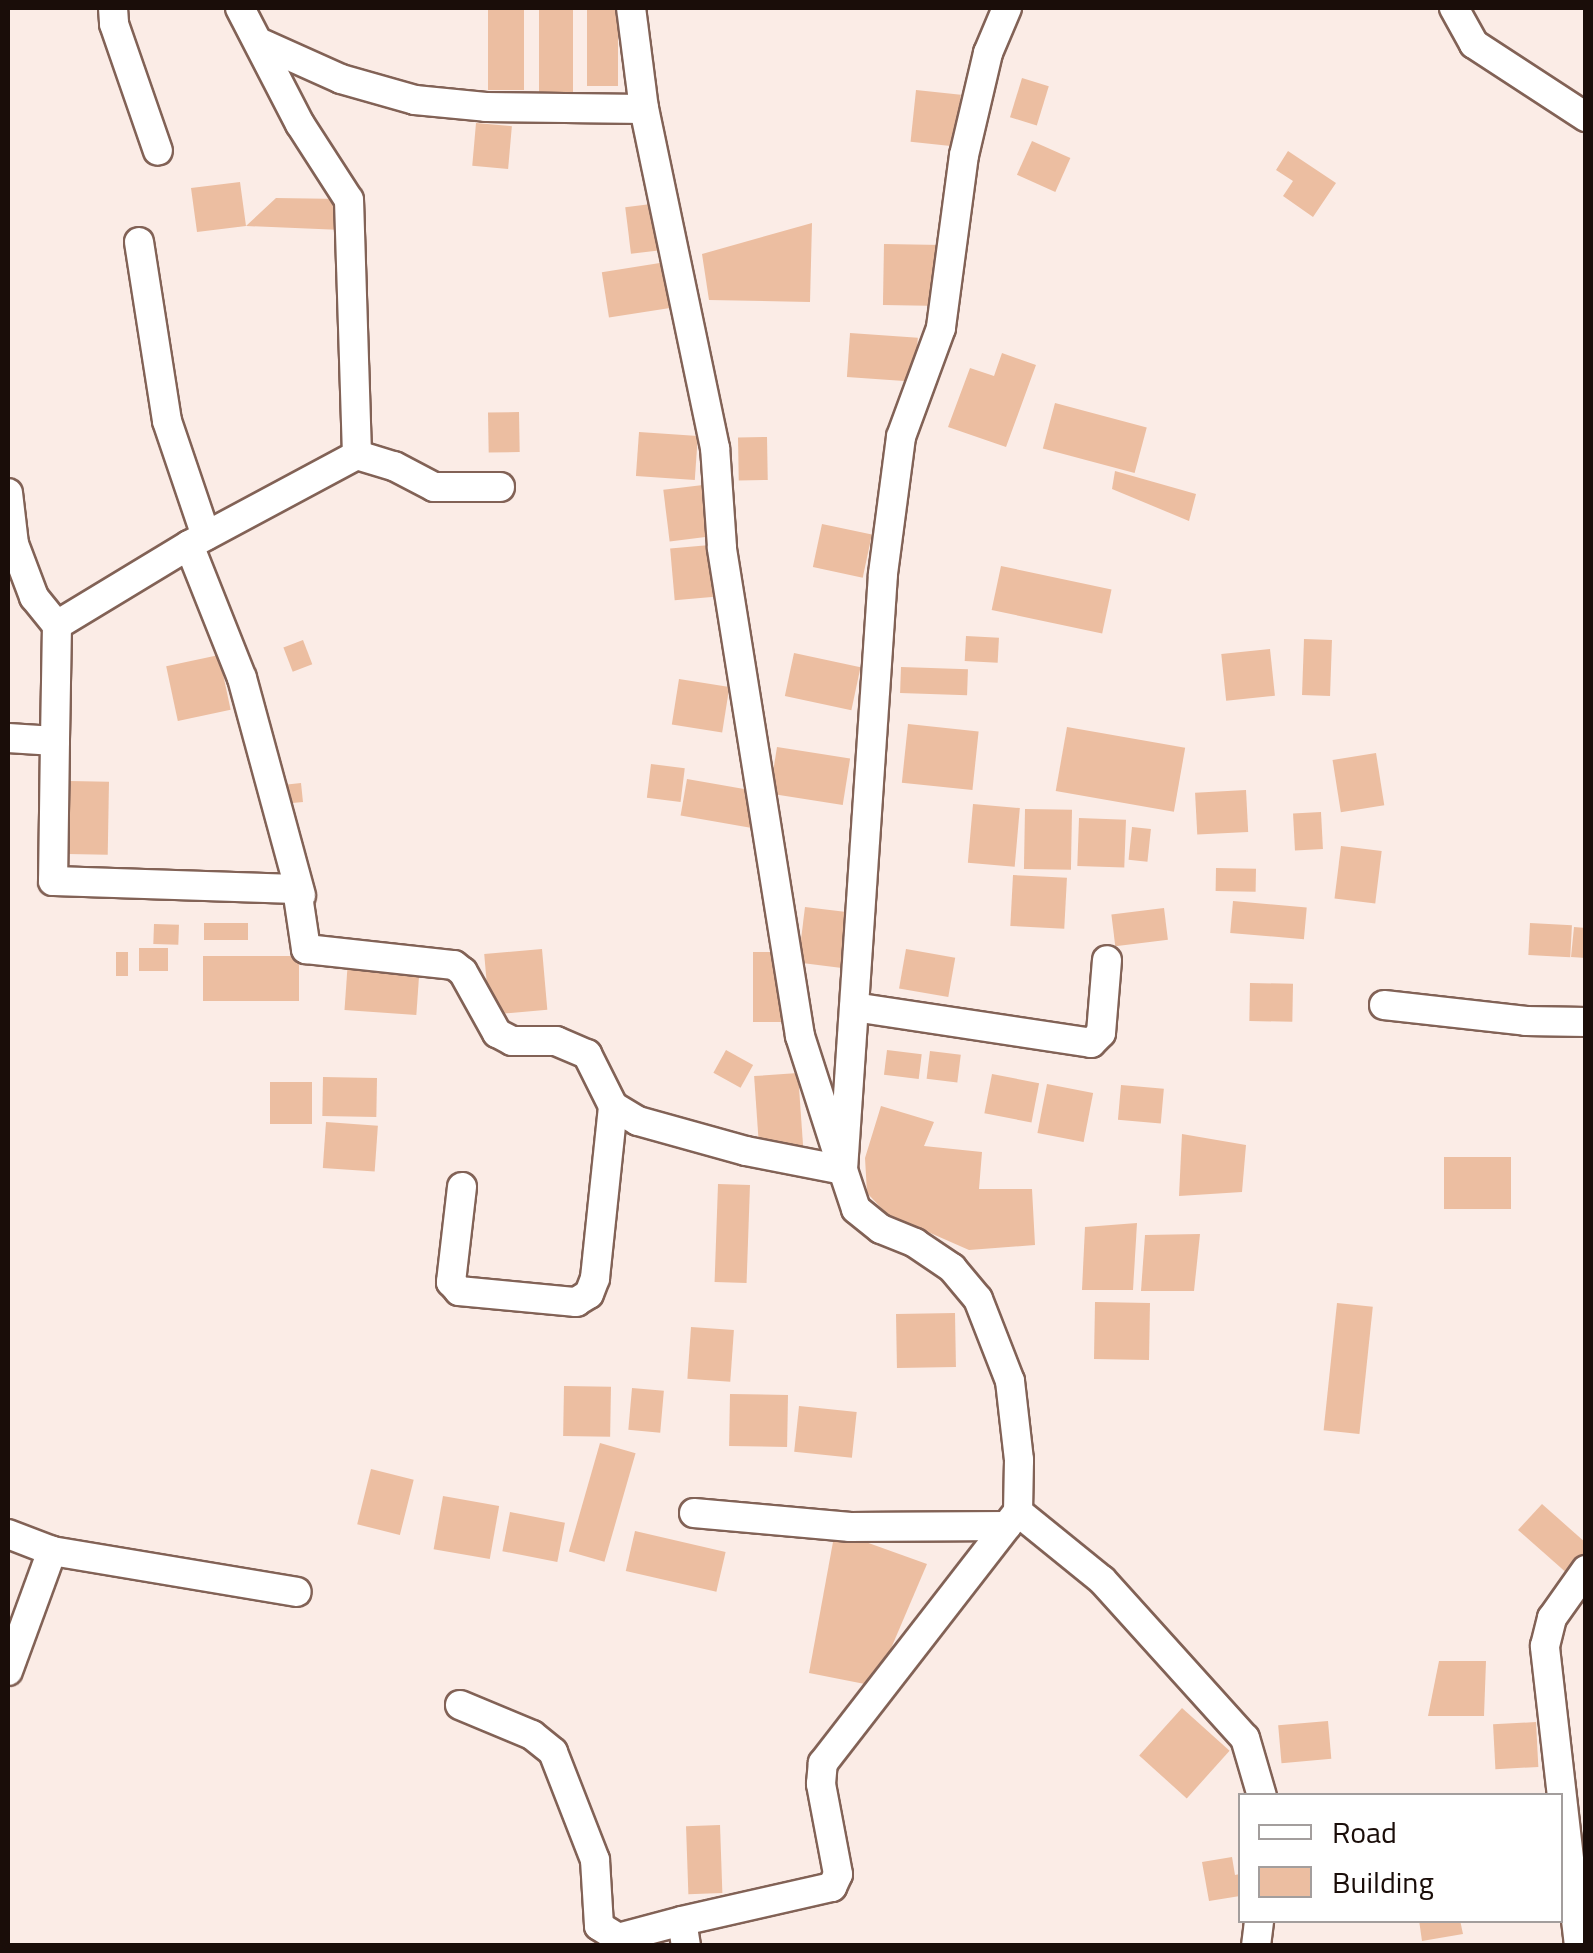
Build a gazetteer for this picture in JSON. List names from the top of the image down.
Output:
{
  "legend": ["Road", "Building"]
}
